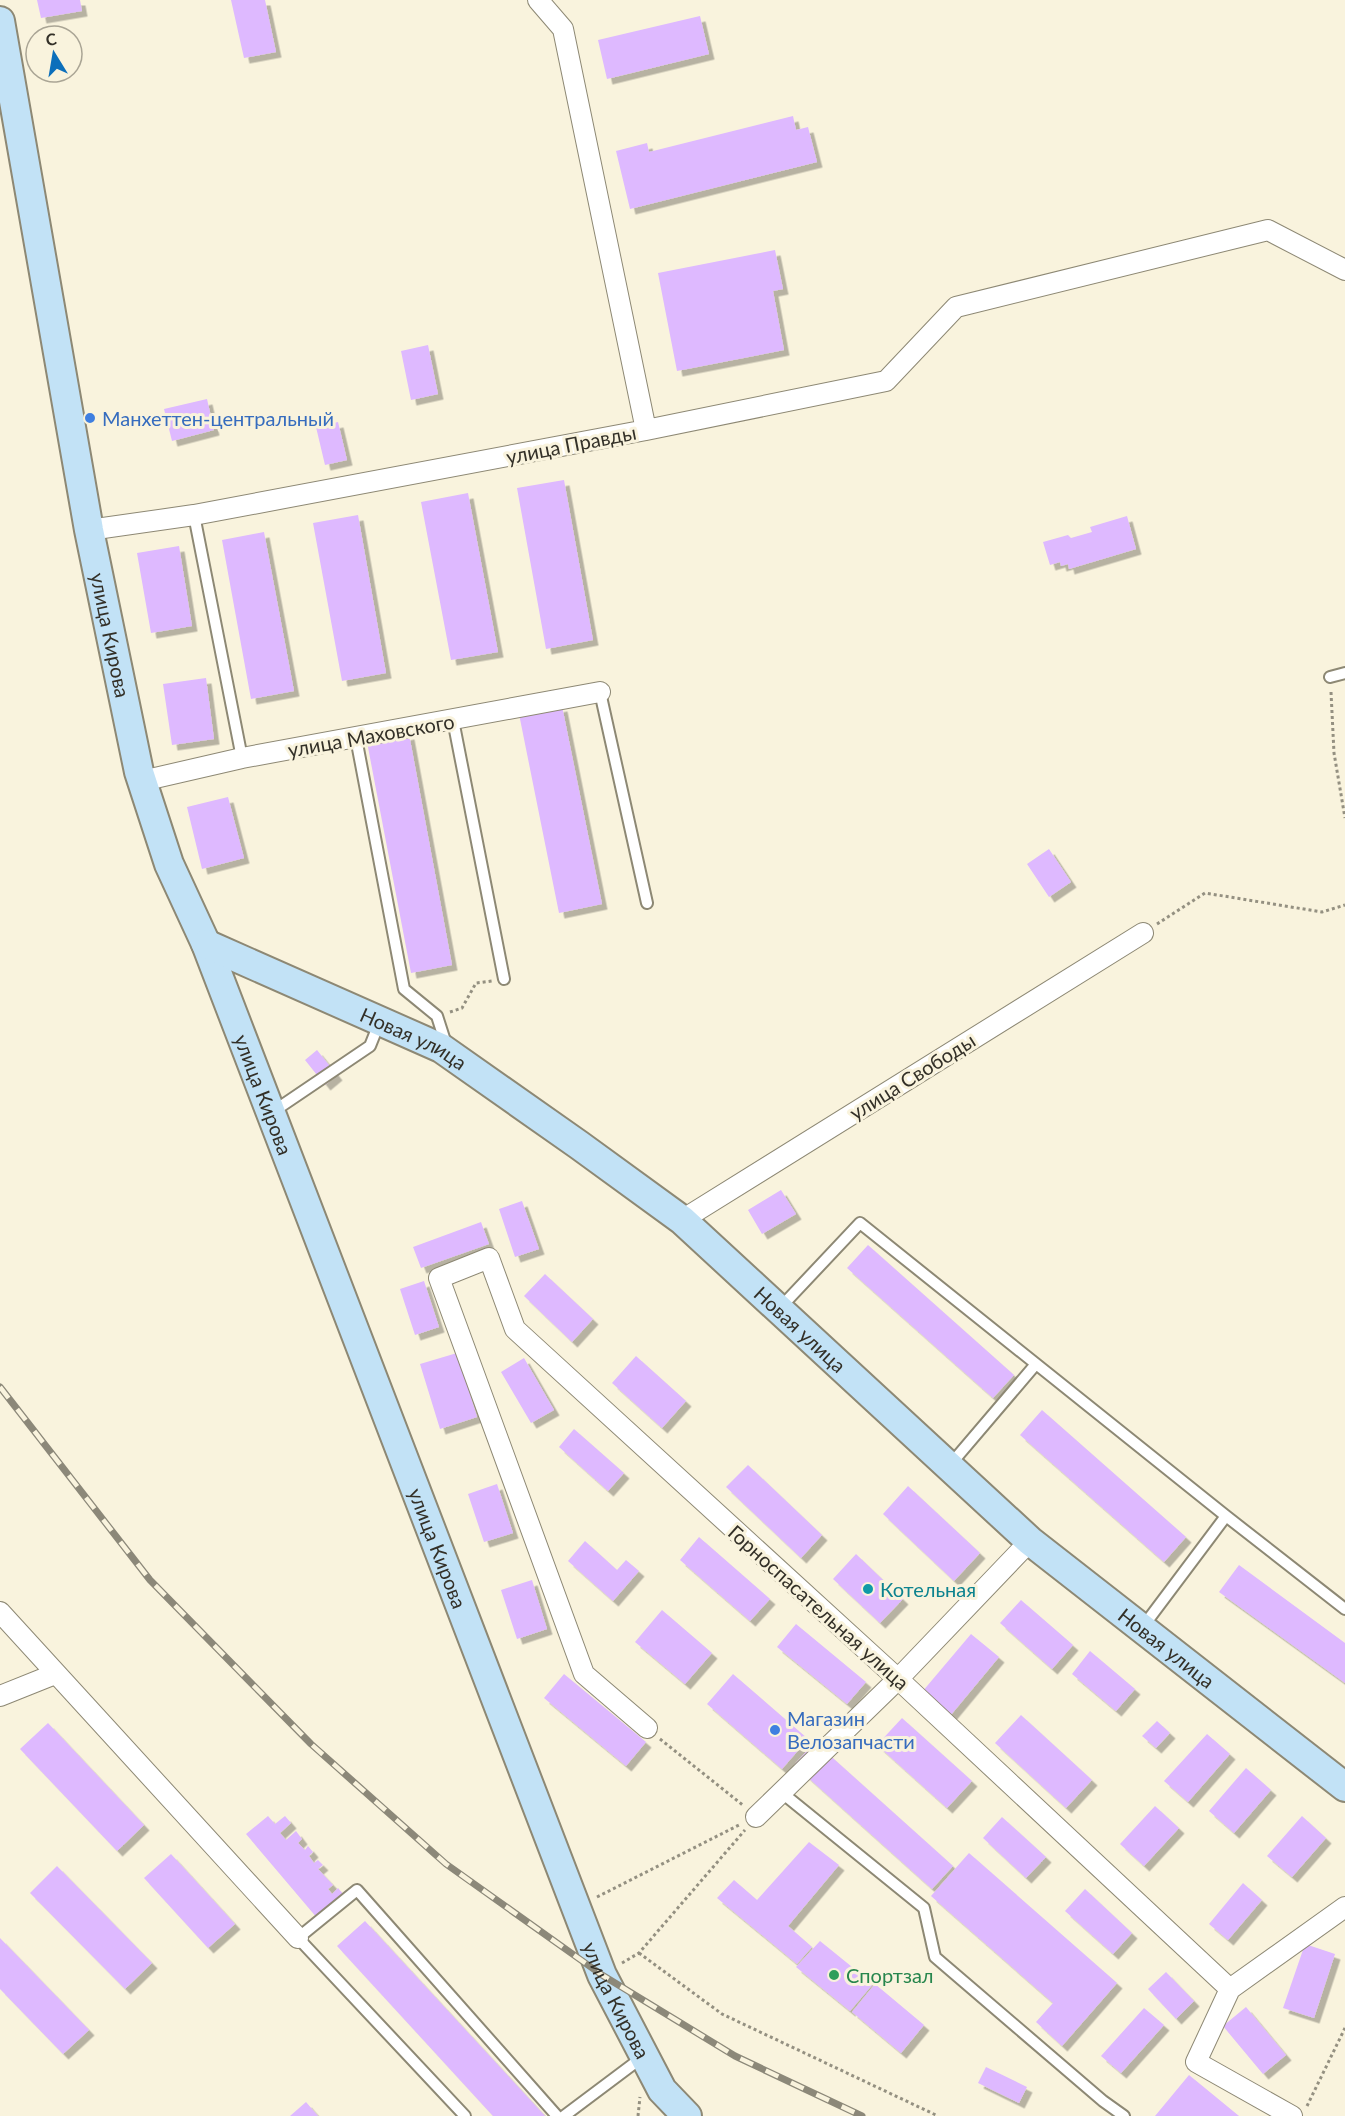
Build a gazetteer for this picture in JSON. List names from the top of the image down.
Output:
{
  "streets": {
    "main road": ["улица Кирова", "Новая улица"],
    "street": [
      "улица Правды",
      "улица Маховского",
      "улица Свободы",
      "Горноспасательная улица"
    ]
  },
  "crossings": [
    ["улица Правды", "улица Кирова"],
    ["улица Кирова", "улица Маховского"],
    ["улица Кирова", "Новая улица"],
    ["Новая улица", "улица Свободы"]
  ],
  "places": [
    "Манхеттен-центральный",
    "Котельная",
    "Магазин Велозапчасти",
    "Спортзал"
  ],
  "north": "top"
}
